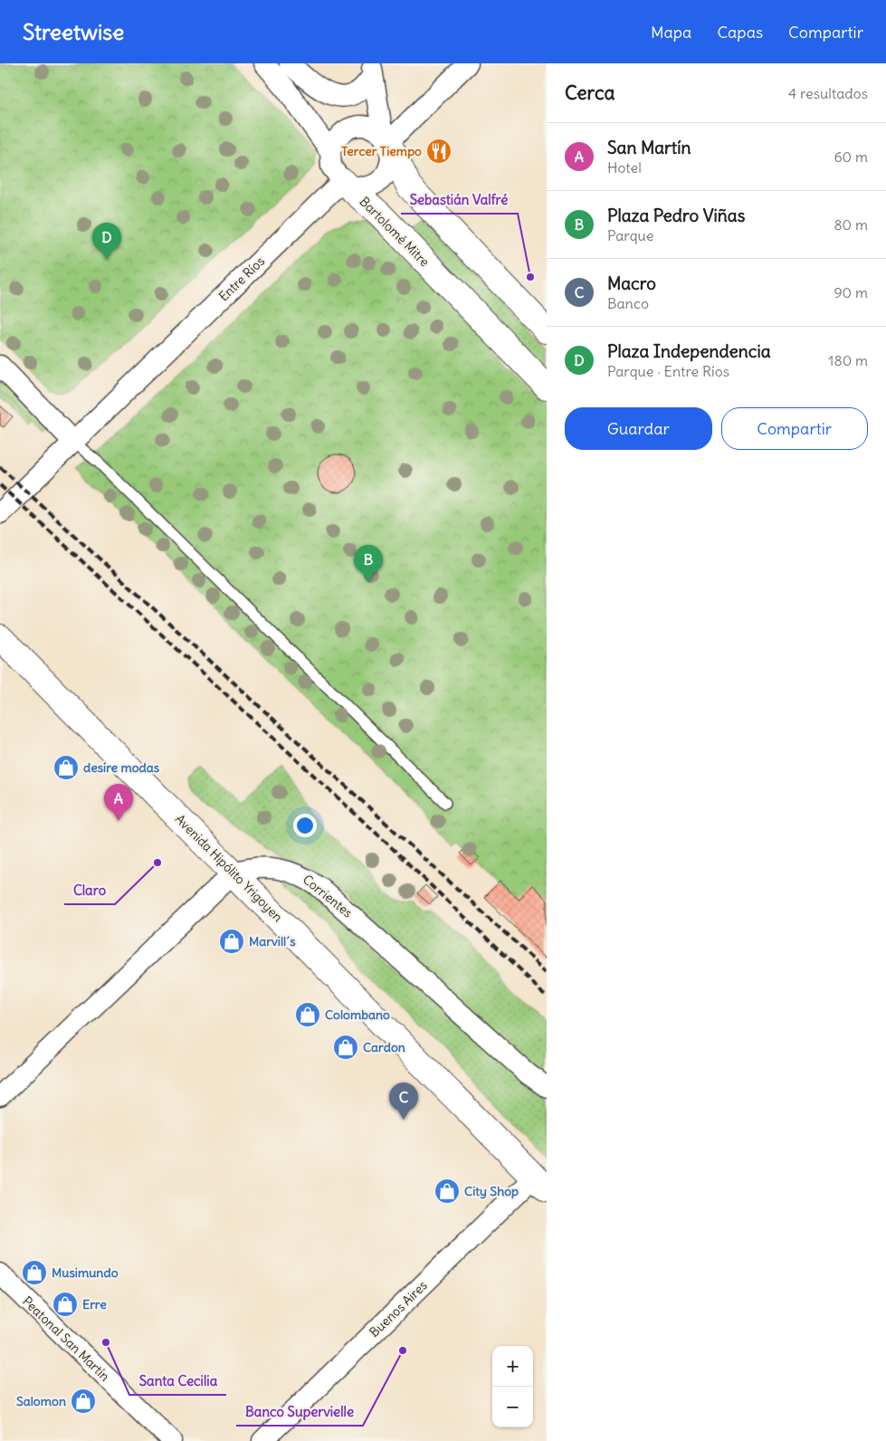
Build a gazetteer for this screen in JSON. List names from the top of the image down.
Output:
{
  "streets": {
    "main road": ["Bartolomé Mitre", "Avenida Hipólito Yrigoyen"],
    "street": [
      "Entre Ríos",
      "Corrientes",
      "Buenos Aires",
      "Peatonal San Martín"
    ]
  },
  "crossings": [
    ["Bartolomé Mitre", "Entre Ríos"],
    ["Avenida Hipólito Yrigoyen", "Corrientes"],
    ["Avenida Hipólito Yrigoyen", "Buenos Aires"]
  ],
  "places": {
    "restaurant": ["Tercer Tiempo"],
    "other": [
      "Sebastián Valfré",
      "Claro",
      "Santa Cecilia",
      "Banco Supervielle"
    ],
    "shop": [
      "desire modas",
      "Marvill´s",
      "Colombano",
      "Cardon",
      "City Shop",
      "Musimundo",
      "Erre",
      "Salomon"
    ]
  },
  "page": {
    "header": "Streetwise",
    "nav": ["Mapa", "Capas", "Compartir"],
    "heading": ["Cerca", "4 resultados"],
    "list": [
      {
        "mark": "A",
        "name": "San Martín",
        "note": "Hotel",
        "value": "60 m"
      },
      {
        "mark": "B",
        "name": "Plaza Pedro Viñas",
        "note": "Parque",
        "value": "80 m"
      },
      {
        "mark": "C",
        "name": "Macro",
        "note": "Banco",
        "value": "90 m"
      },
      {
        "mark": "D",
        "name": "Plaza Independencia",
        "note": "Parque · Entre Ríos",
        "value": "180 m"
      }
    ],
    "pins": [
      "D",
      "B",
      "A",
      "C"
    ],
    "buttons": ["Guardar", "Compartir"],
    "map_buttons": ["+", "−"]
  }
}
